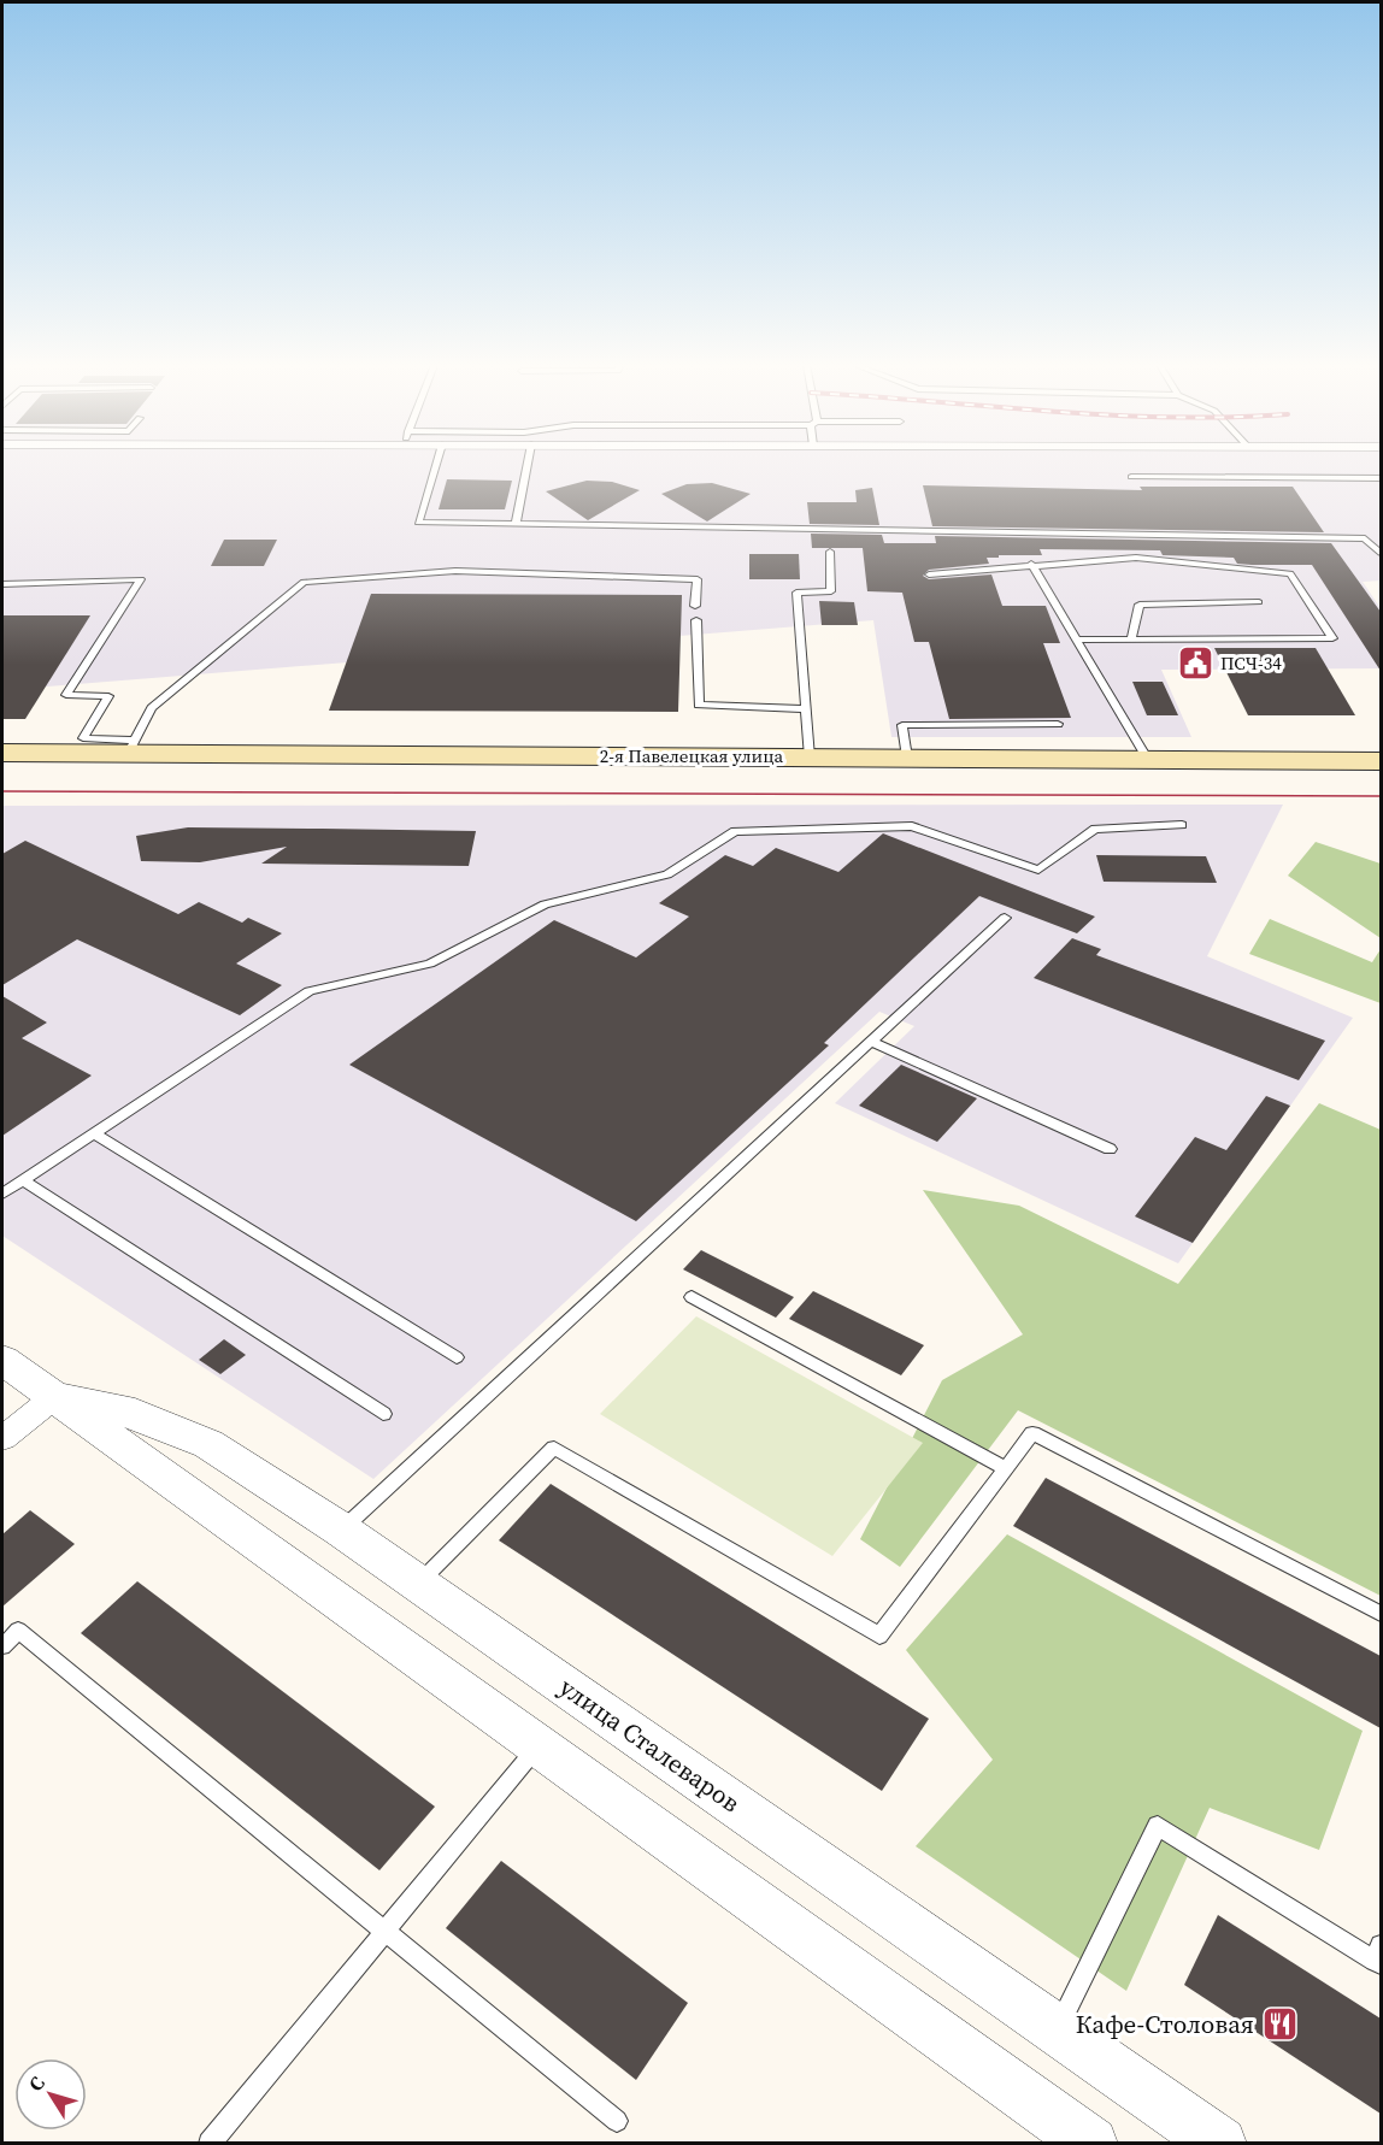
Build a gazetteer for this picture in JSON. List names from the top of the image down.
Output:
{
  "streets": {
    "main road": ["2-я Павелецкая улица"],
    "street": ["улица Сталеваров"]
  },
  "places": {
    "public building": ["ПСЧ-34"],
    "restaurant": ["Кафе-Столовая"]
  },
  "north": "top left"
}
